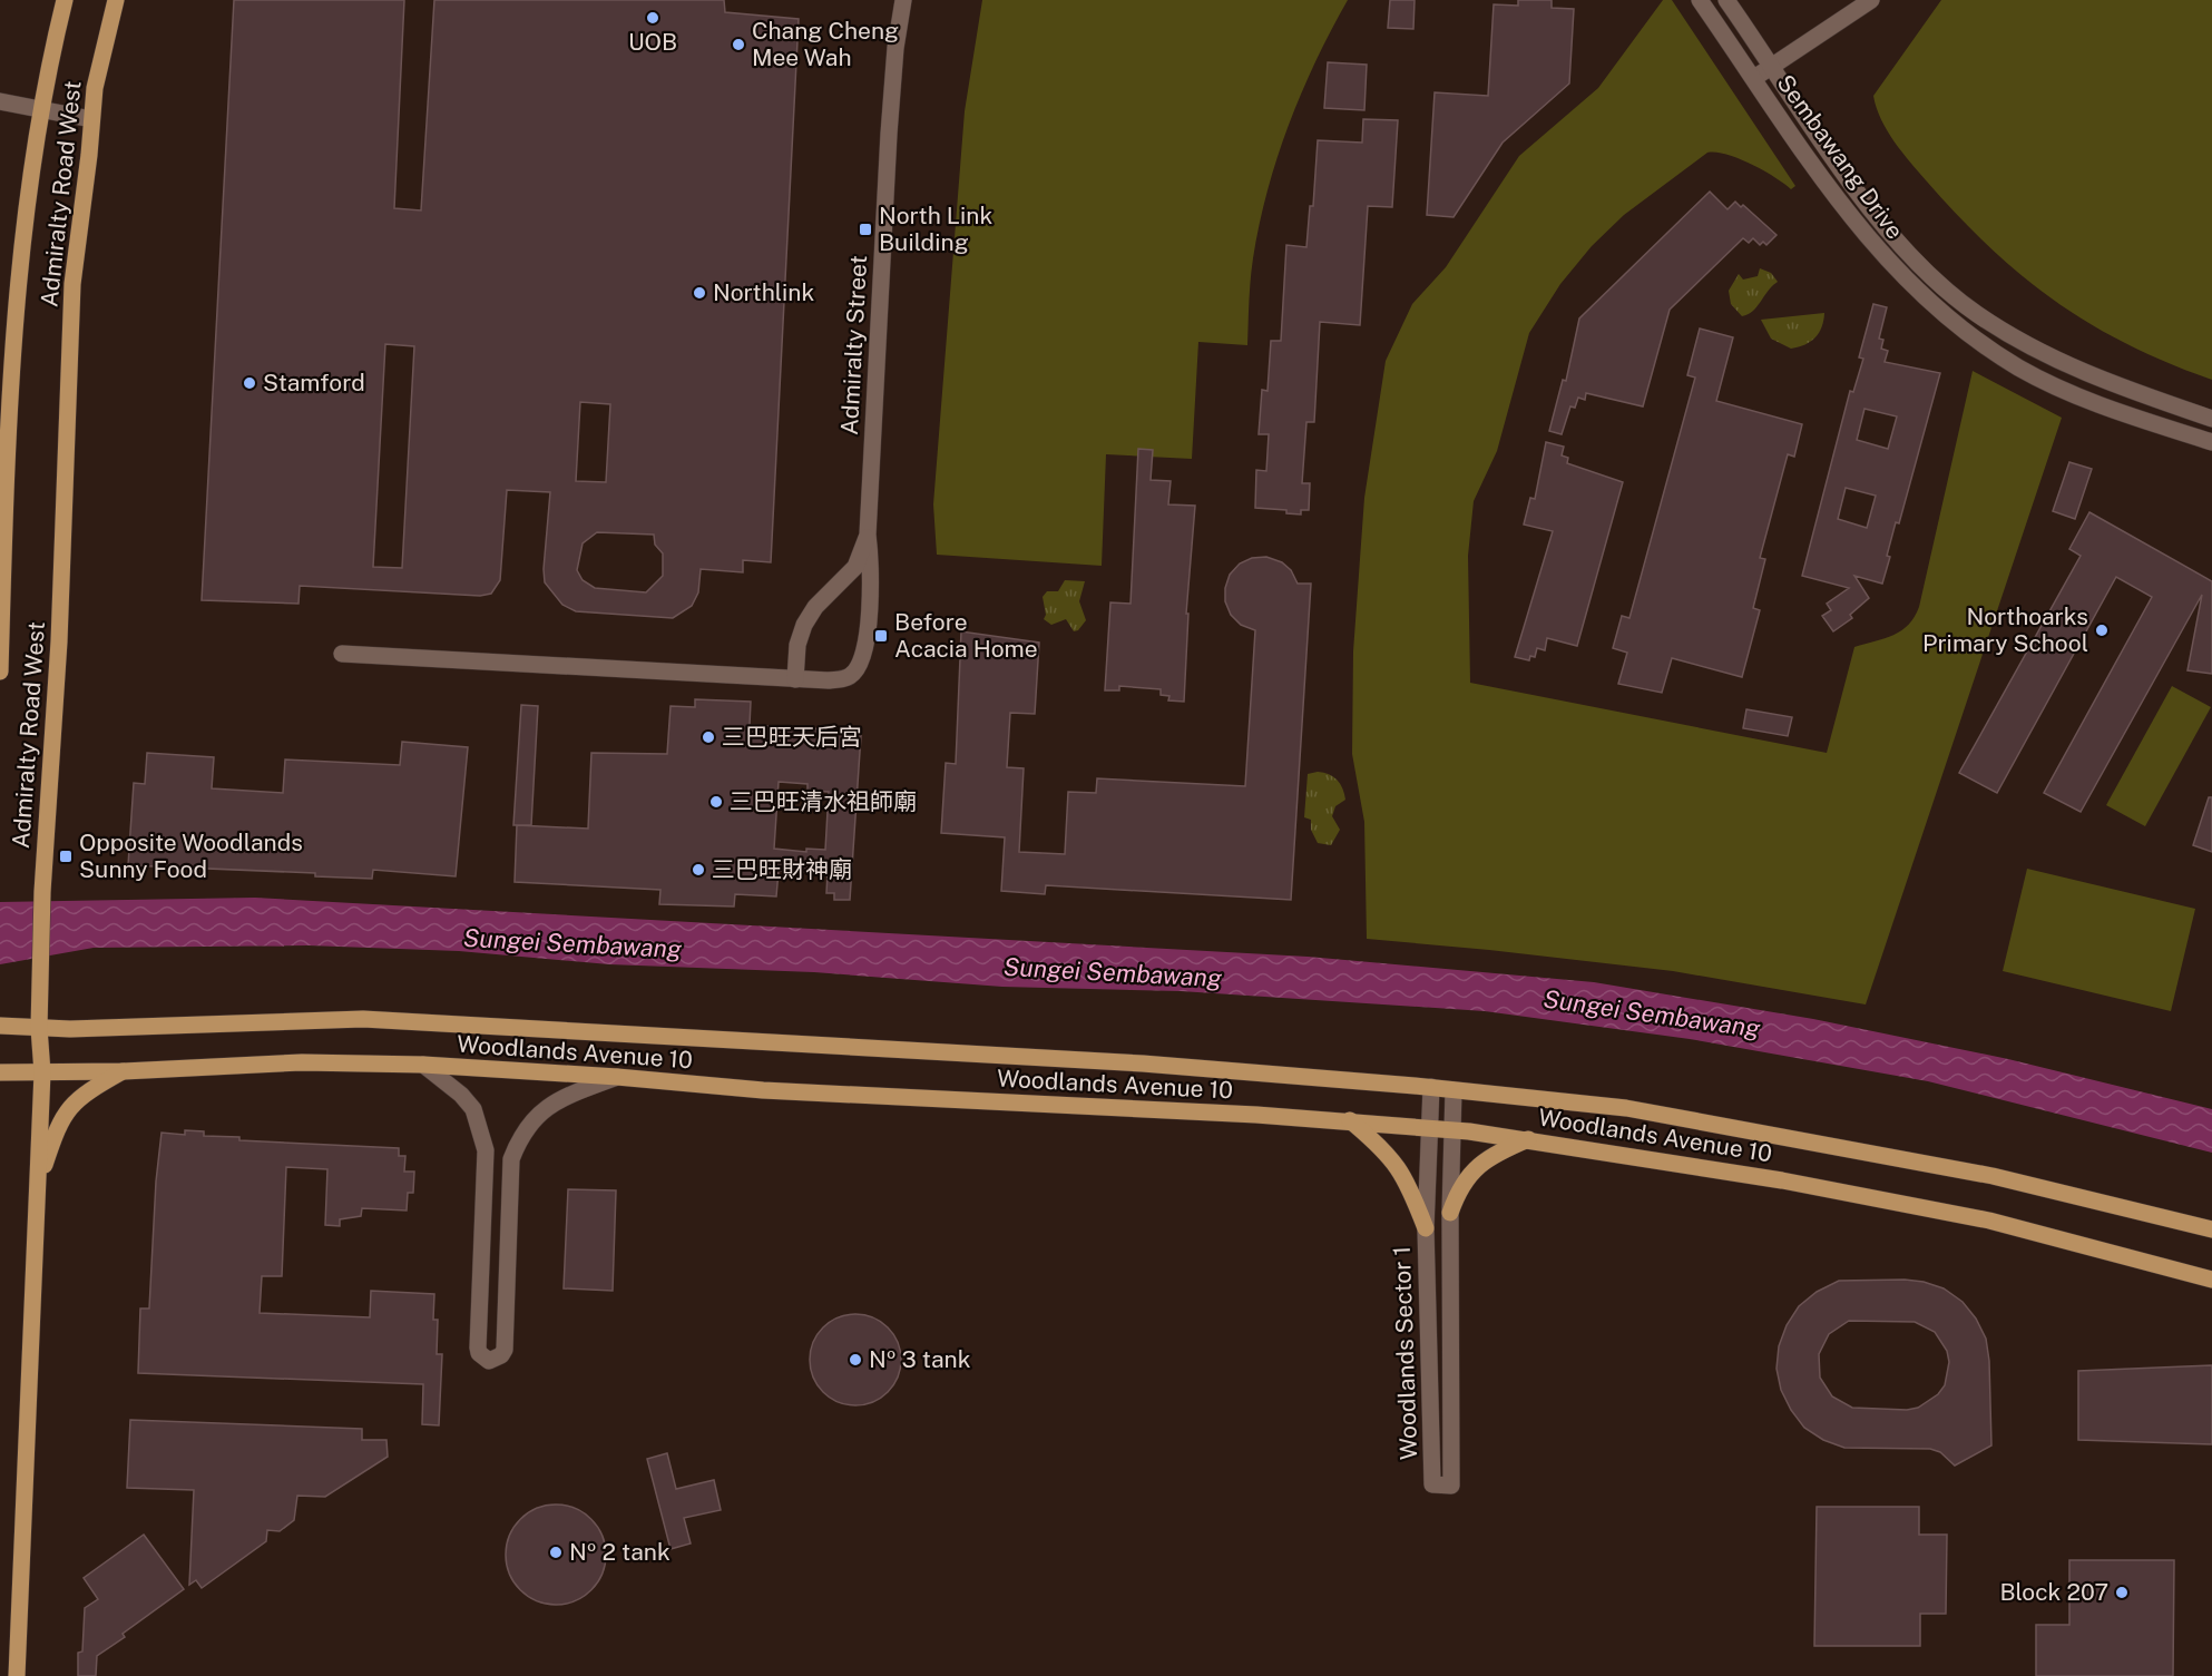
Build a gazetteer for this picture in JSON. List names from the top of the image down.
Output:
{
  "streets": {
    "main road": ["Admiralty Road West", "Woodlands Avenue 10"],
    "street": ["Sembawang Drive", "Admiralty Street", "Woodlands Sector 1"]
  },
  "crossings": [
    ["Admiralty Road West", "Woodlands Avenue 10"],
    ["Woodlands Avenue 10", "Woodlands Sector 1"]
  ],
  "water": ["Sungei Sembawang"],
  "places": {
    "other": [
      "UOB",
      "Chang Cheng Mee Wah",
      "Northlink",
      "Stamford",
      "Northoarks Primary School",
      "三巴旺天后宮",
      "三巴旺清水祖師廟",
      "三巴旺財神廟",
      "№ 3 tank",
      "№ 2 tank",
      "Block 207"
    ],
    "transit": ["North Link Building", "Before Acacia Home", "Opposite Woodlands Sunny Food"]
  }
}
